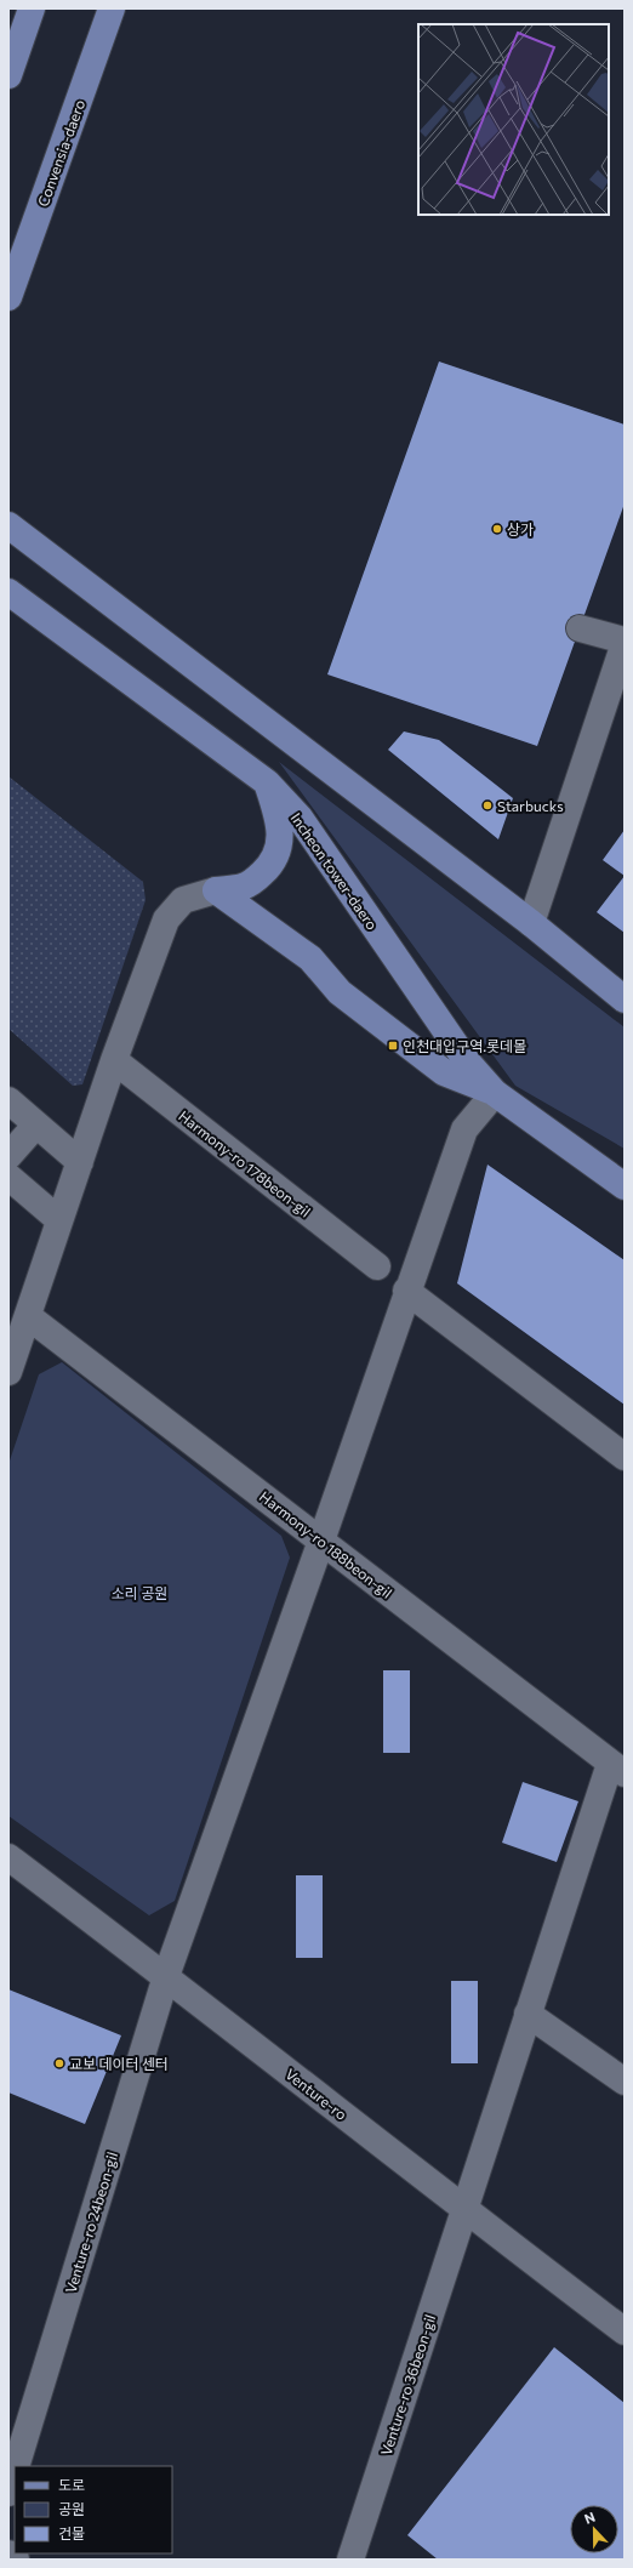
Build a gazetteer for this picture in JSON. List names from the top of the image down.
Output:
{
  "streets": {
    "main road": ["Convensia-daero", "Incheon tower-daero"],
    "street": [
      "Harmony-ro 178beon-gil",
      "Harmony-ro 188beon-gil",
      "Venture-ro",
      "Venture-ro 24beon-gil",
      "Venture-ro 36beon-gil"
    ]
  },
  "crossings": [
    ["Incheon tower-daero", "Venture-ro 24beon-gil"],
    ["Harmony-ro 188beon-gil", "Venture-ro 24beon-gil"],
    ["Harmony-ro 188beon-gil", "Venture-ro 36beon-gil"],
    ["Venture-ro", "Venture-ro 24beon-gil"],
    ["Venture-ro", "Venture-ro 36beon-gil"]
  ],
  "parks": ["소리 공원"],
  "places": {
    "other": ["상가", "Starbucks", "교보 데이터 센터"],
    "transit": ["인천대입구역.롯데몰"]
  },
  "legend": ["도로", "공원", "건물"],
  "north": "top"
}
